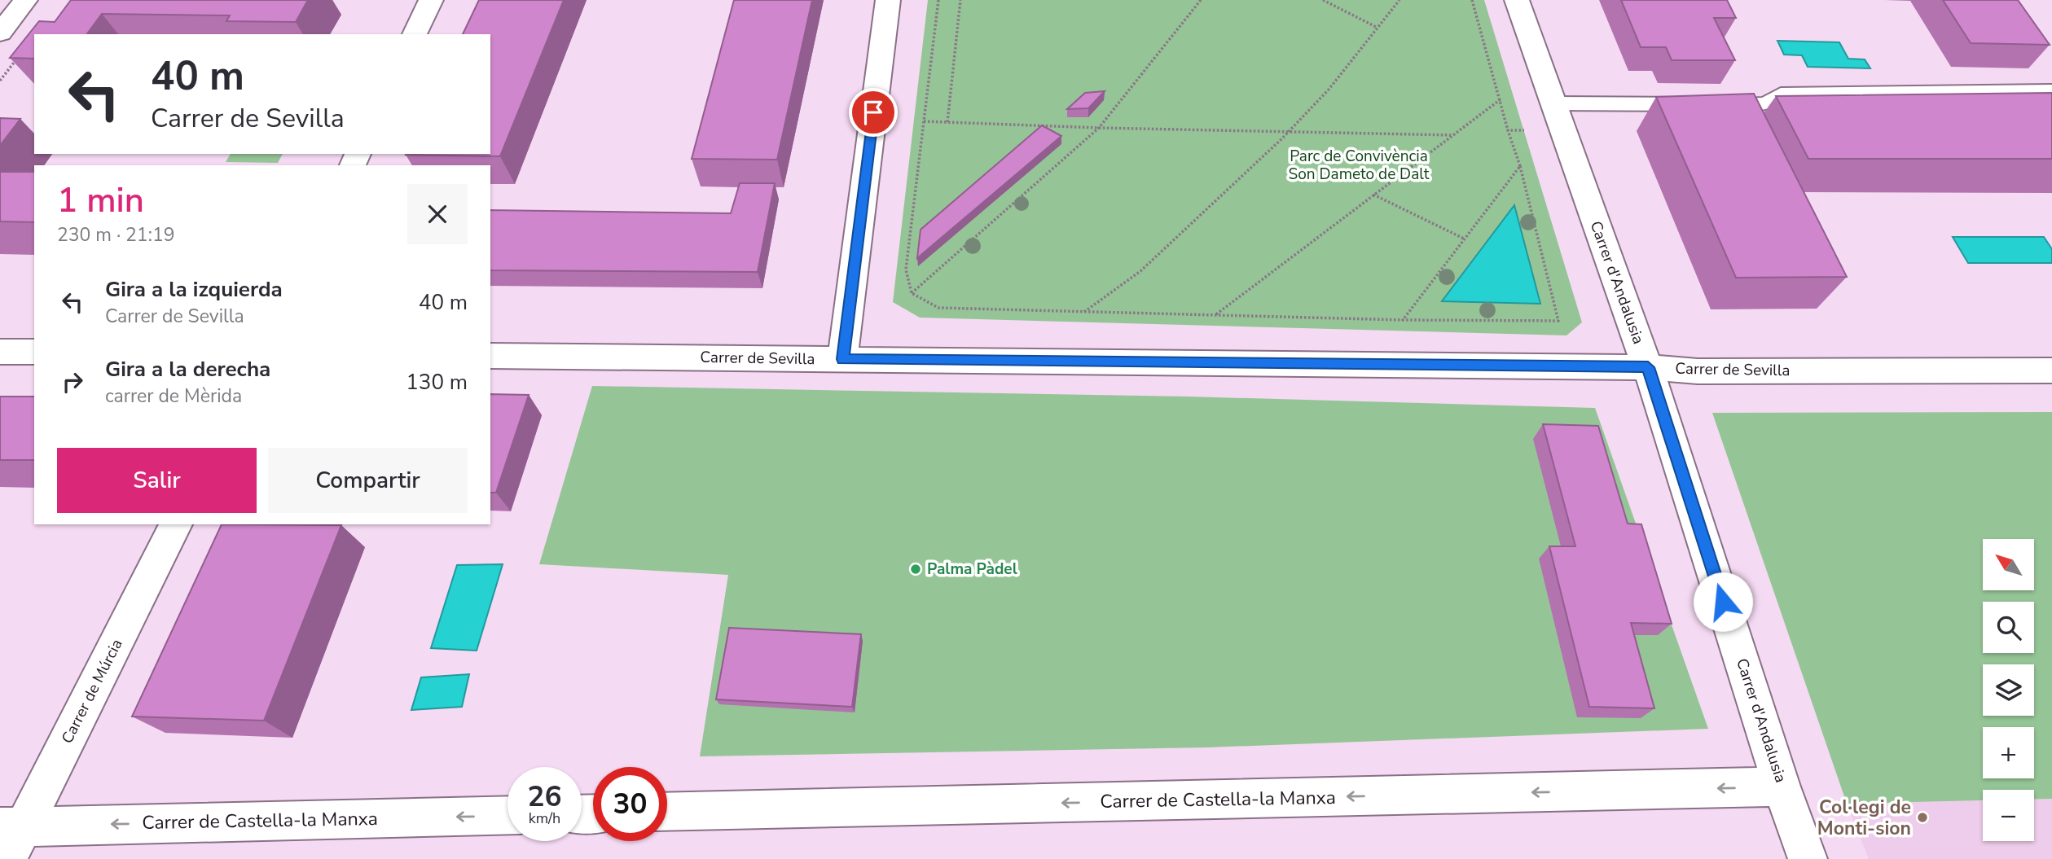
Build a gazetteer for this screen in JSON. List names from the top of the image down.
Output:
{
  "streets": {
    "street": [
      "Carrer d'Andalusia",
      "Carrer de Sevilla",
      "Carrer de Múrcia",
      "Carrer de Castella-la Manxa"
    ]
  },
  "crossings": [
    ["Carrer d'Andalusia", "Carrer de Sevilla"],
    ["Carrer d'Andalusia", "Carrer de Castella-la Manxa"],
    ["Carrer de Múrcia", "Carrer de Castella-la Manxa"]
  ],
  "one_way": ["Carrer de Castella-la Manxa"],
  "parks": ["Parc de Convivència Son Dameto de Dalt"],
  "places": ["Palma Pàdel", "Col·legi de Monti-sion"],
  "north": "top left",
  "page": {
    "turn": ["40 m", "Carrer de Sevilla"],
    "heading": ["1 min", "230 m · 21:19"],
    "list": [
      {
        "name": "Gira a la izquierda",
        "note": "Carrer de Sevilla",
        "value": "40 m"
      },
      {
        "name": "Gira a la derecha",
        "note": "carrer de Mèrida",
        "value": "130 m"
      }
    ],
    "buttons": ["Salir", "Compartir"],
    "map_buttons": ["+", "−"],
    "speed": "26 km/h",
    "limit": "30"
  }
}
